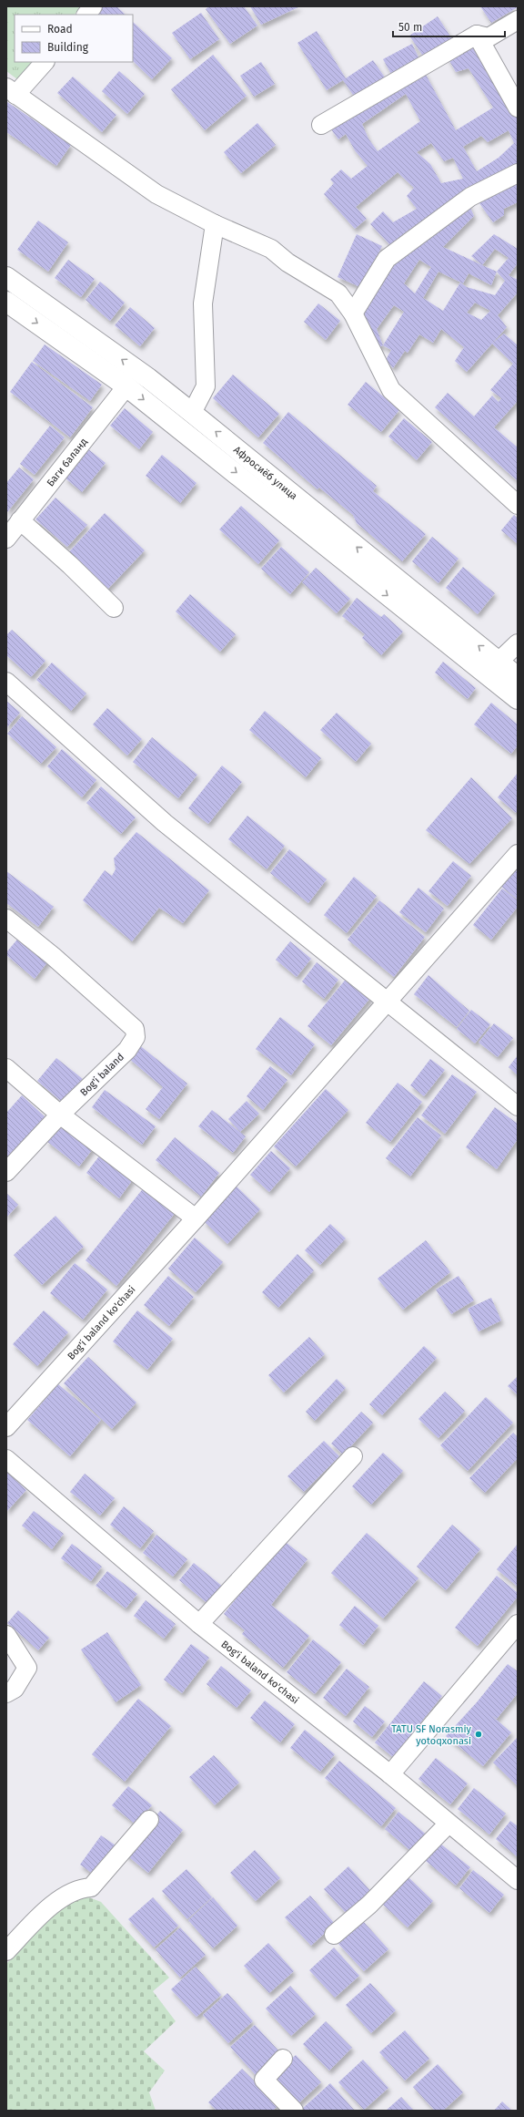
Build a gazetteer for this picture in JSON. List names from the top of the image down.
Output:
{
  "streets": {
    "main road": ["Афросиёб улица"],
    "street": ["Баги баланд", "Bog'i baland", "Bog'i baland ko'chasi"]
  },
  "crossings": [
    ["Баги баланд", "Афросиёб улица"]
  ],
  "places": ["TATU SF Norasmiy yotoqxonasi"],
  "legend": ["Road", "Building"],
  "scale_bar": "50 m"
}
